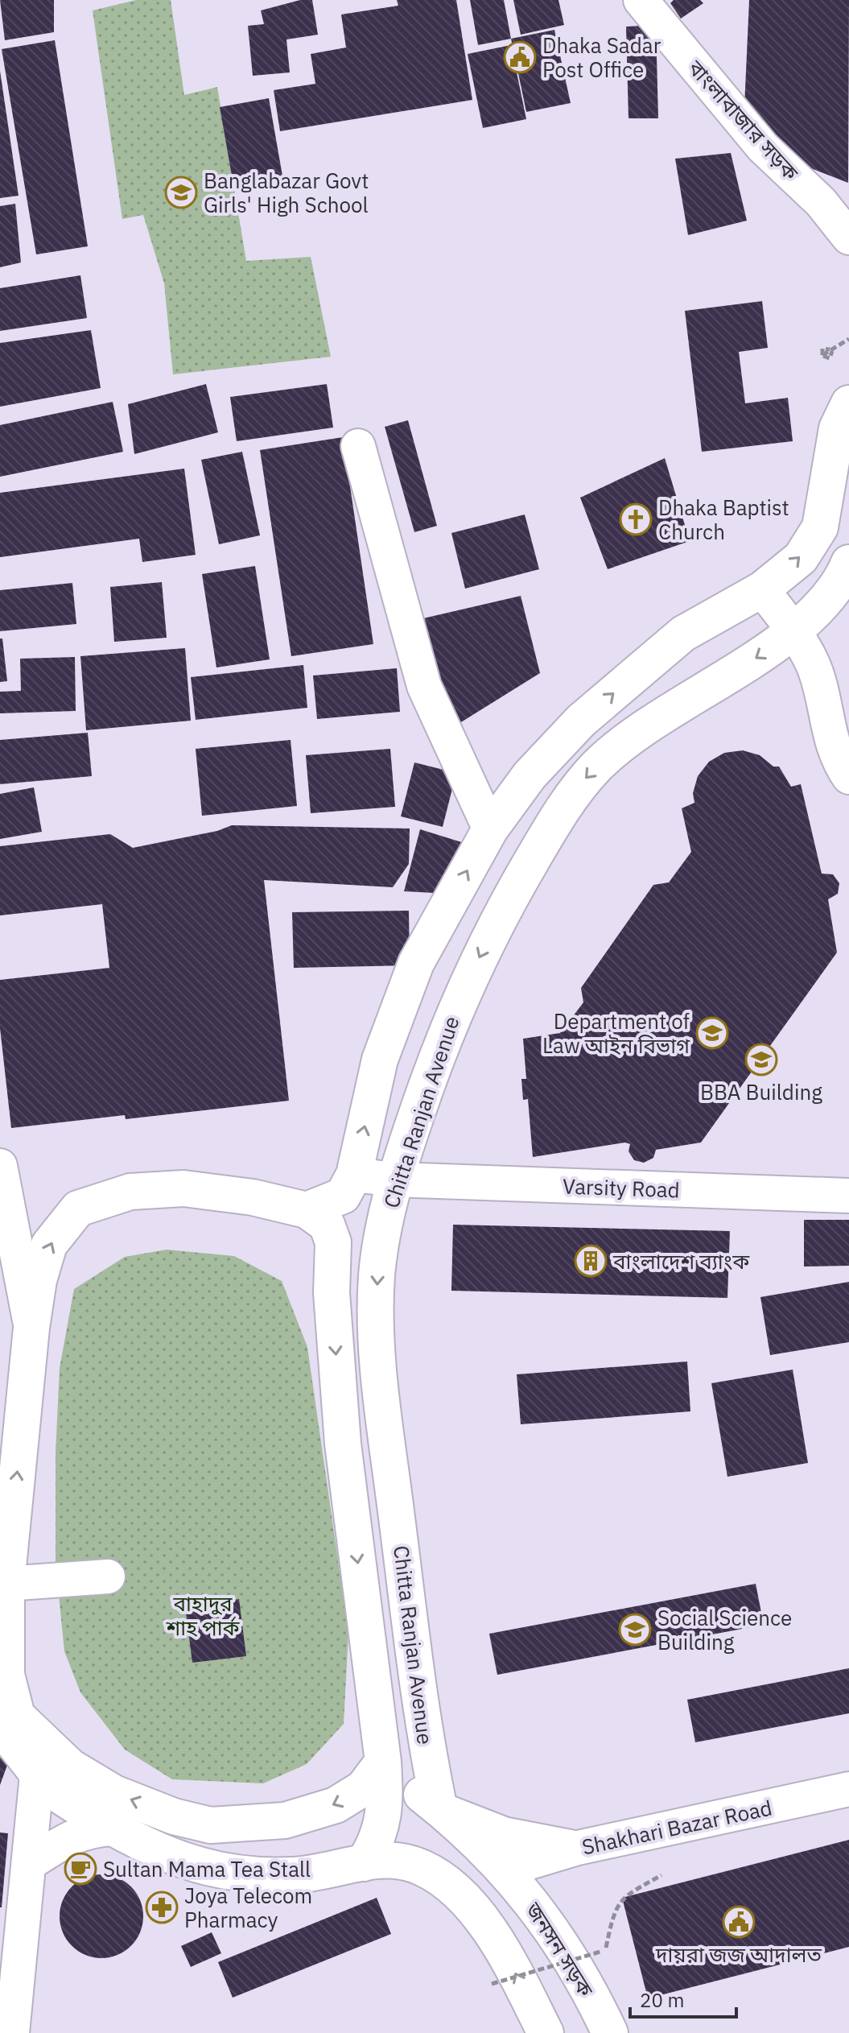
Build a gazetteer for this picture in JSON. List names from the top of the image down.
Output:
{
  "streets": {
    "main road": ["Chitta Ranjan Avenue", "জনসন সড়ক"],
    "street": ["বাংলাবাজার সড়ক", "Varsity Road", "Shakhari Bazar Road"]
  },
  "crossings": [
    ["Chitta Ranjan Avenue", "Varsity Road"],
    ["Shakhari Bazar Road", "জনসন সড়ক"]
  ],
  "parks": ["বাহাদুর শাহ পার্ক"],
  "places": {
    "public building": ["Dhaka Sadar Post Office", "দায়রা জজ আদালত"],
    "school or university": [
      "Banglabazar Govt Girls' High School",
      "Department of Law আইন বিভাগ",
      "BBA Building",
      "Social Science Building"
    ],
    "church": ["Dhaka Baptist Church"],
    "building": ["বাংলাদেশ ব্যাংক"],
    "cafe": ["Sultan Mama Tea Stall"],
    "pharmacy": ["Joya Telecom Pharmacy"]
  },
  "scale_bar": "20 m"
}
